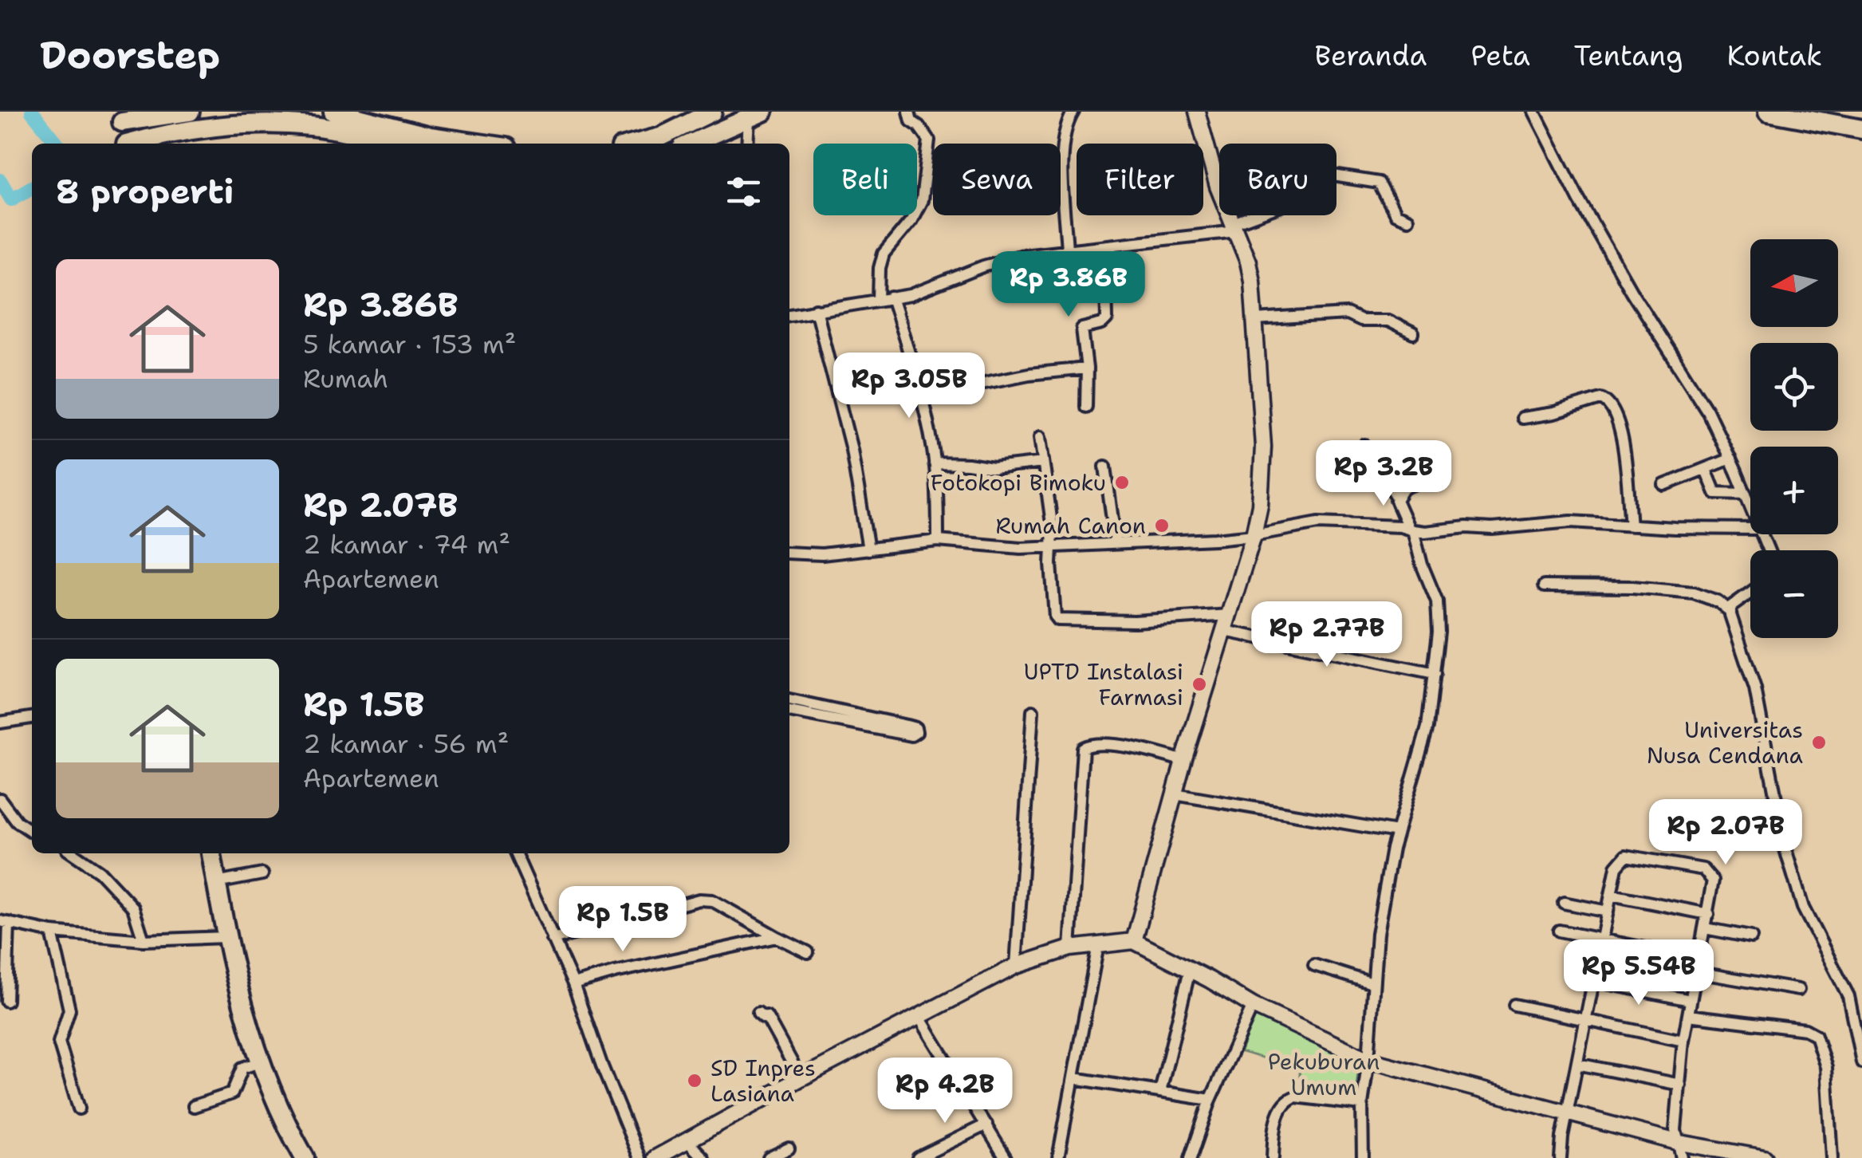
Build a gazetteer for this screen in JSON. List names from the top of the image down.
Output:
{
  "parks": ["Pekuburan Umum"],
  "places": [
    "Fotokopi Bimoku",
    "Rumah Canon",
    "UPTD Instalasi Farmasi",
    "Universitas Nusa Cendana",
    "SD Inpres Lasiana"
  ],
  "north": "left",
  "page": {
    "header": "Doorstep",
    "nav": [
      "Beranda",
      "Peta",
      "Tentang",
      "Kontak"
    ],
    "chip": [
      "Beli",
      "Sewa",
      "Filter",
      "Baru"
    ],
    "heading": "8 properti",
    "map_buttons": ["+", "−"],
    "list": [
      {
        "name": "Rp 3.86B",
        "note": "5 kamar · 153 m² · Rumah"
      },
      {
        "name": "Rp 2.07B",
        "note": "2 kamar · 74 m² · Apartemen"
      },
      {
        "name": "Rp 1.5B",
        "note": "2 kamar · 56 m² · Apartemen"
      }
    ],
    "price": [
      "Rp 3.86B",
      "Rp 3.05B",
      "Rp 3.2B",
      "Rp 2.77B",
      "Rp 2.07B",
      "Rp 1.5B",
      "Rp 5.54B",
      "Rp 4.2B"
    ]
  }
}
